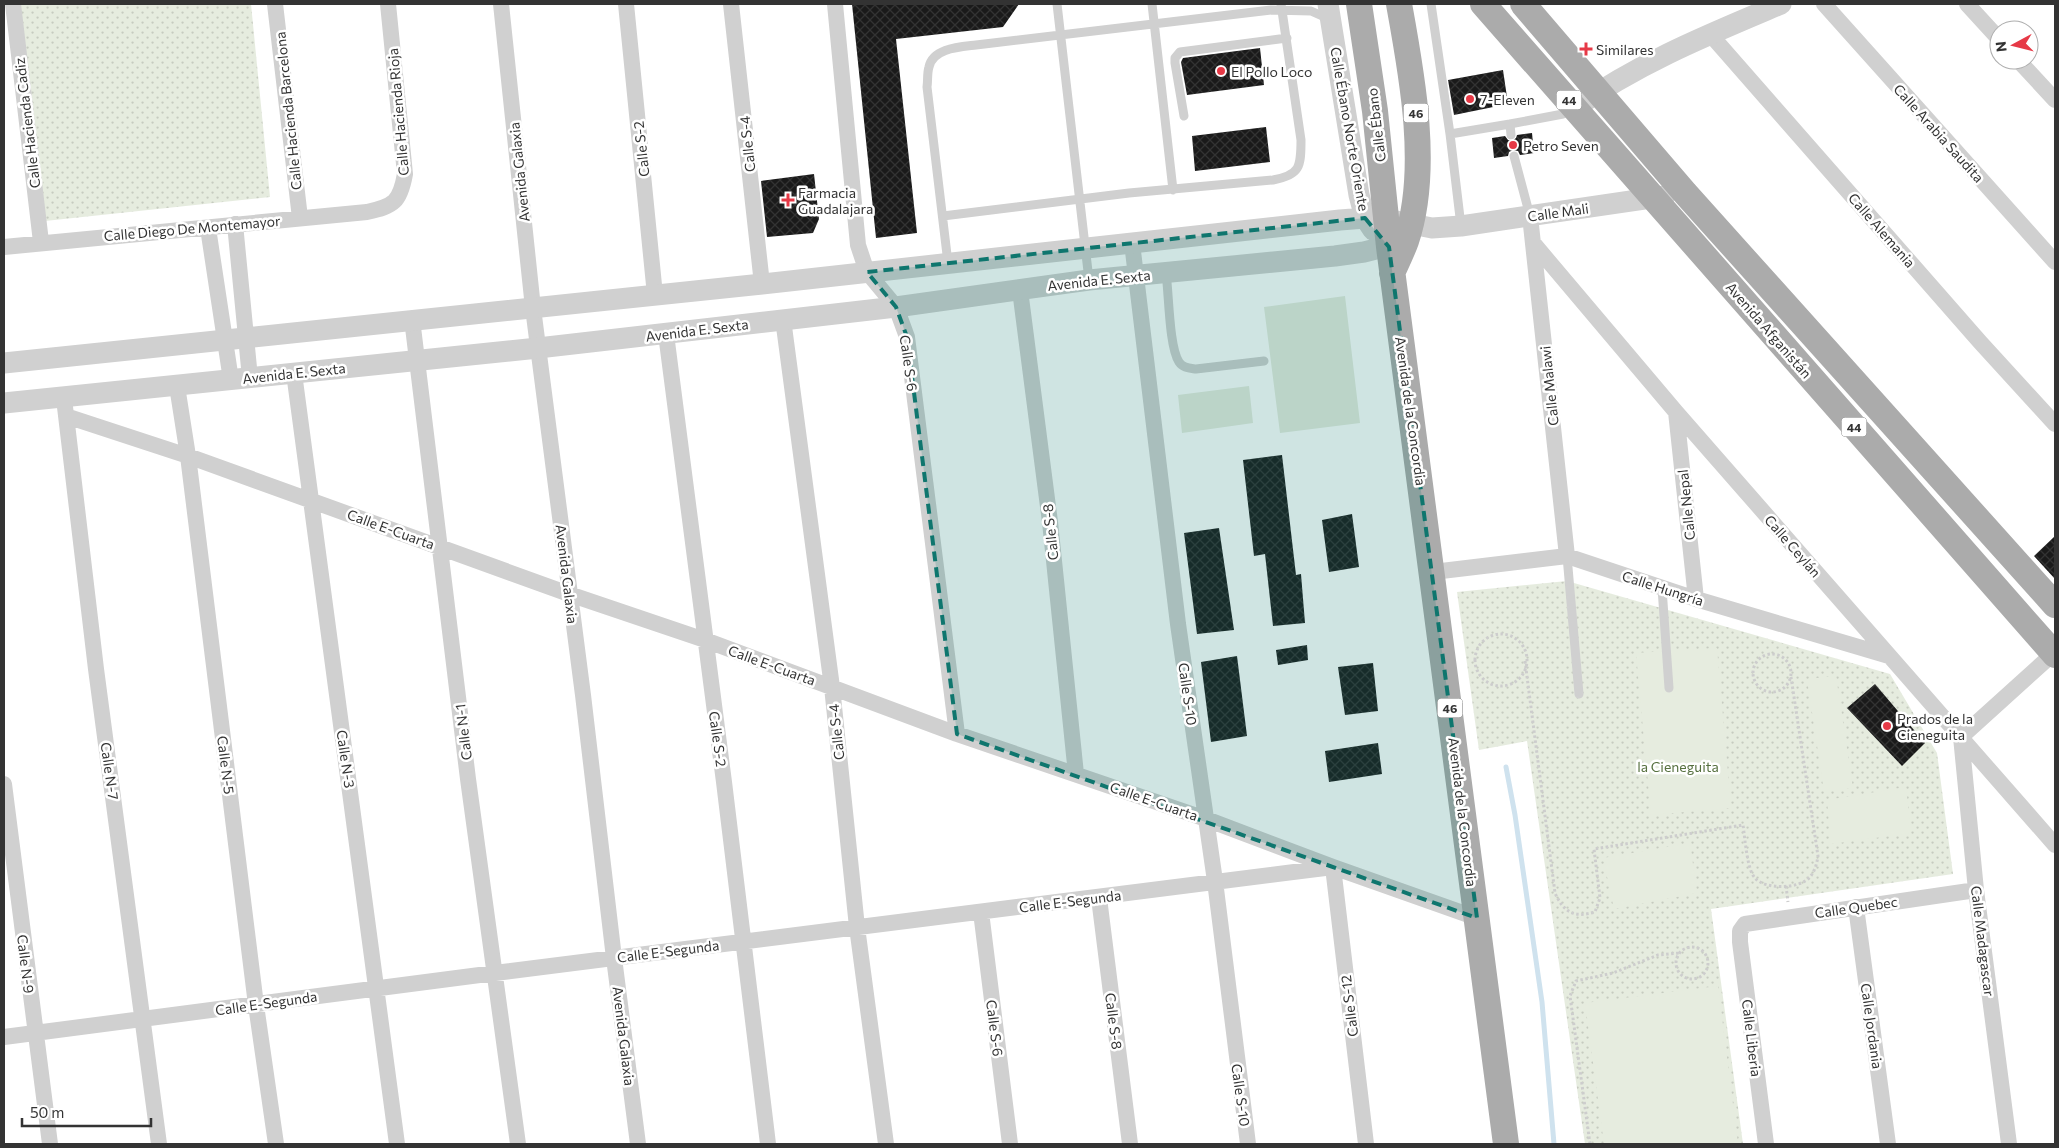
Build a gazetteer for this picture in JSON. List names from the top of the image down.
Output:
{
  "streets": {
    "main road": [
      "44",
      "46",
      "Calle Ébano",
      "Avenida Afganistán",
      "Avenida de la Concordia"
    ],
    "street": [
      "Calle Hacienda Barcelona",
      "Calle Hacienda Rioja",
      "Calle Hacienda Cadiz",
      "Calle Ébano Norte Oriente",
      "Calle Arabia Saudita",
      "Calle S-4",
      "Calle S-2",
      "Avenida Galaxia",
      "Calle Mali",
      "Calle Diego De Montemayor",
      "Calle Alemania",
      "Avenida E. Sexta",
      "Calle S-6",
      "Calle Malawi",
      "Calle Nepal",
      "Calle E-Cuarta",
      "Calle S-8",
      "Calle Ceylán",
      "Calle Hungría",
      "Calle S-10",
      "Calle N-1",
      "Calle N-3",
      "Calle N-5",
      "Calle N-7",
      "Calle E-Segunda",
      "Calle Quebec",
      "Calle Madagascar",
      "Calle N-9",
      "Calle S-12",
      "Calle Jordania",
      "Calle Liberia"
    ]
  },
  "crossings": [
    ["Calle Hacienda Barcelona", "Calle Diego De Montemayor"],
    ["Calle Hacienda Rioja", "Calle Diego De Montemayor"],
    ["46", "Calle Ébano"],
    ["46", "Calle Ébano Norte Oriente"],
    ["46", "Calle Mali"],
    ["46", "Avenida E. Sexta"],
    ["46", "Avenida de la Concordia"],
    ["Calle Hacienda Cadiz", "Calle Diego De Montemayor"],
    ["Calle Ébano", "Calle Ébano Norte Oriente"],
    ["Calle Ébano", "Calle Mali"],
    ["Calle Ébano", "Avenida E. Sexta"],
    ["Calle Ébano", "Avenida de la Concordia"],
    ["Calle Ébano Norte Oriente", "Calle Mali"],
    ["Calle Ébano Norte Oriente", "Avenida E. Sexta"],
    ["Calle Ébano Norte Oriente", "Avenida de la Concordia"],
    ["Calle S-4", "Avenida E. Sexta"],
    ["Calle S-4", "Calle E-Cuarta"],
    ["Calle S-4", "Calle E-Segunda"],
    ["Calle S-2", "Avenida E. Sexta"],
    ["Calle S-2", "Calle E-Cuarta"],
    ["Calle S-2", "Calle E-Segunda"],
    ["Avenida Galaxia", "Avenida E. Sexta"],
    ["Avenida Galaxia", "Calle E-Cuarta"],
    ["Avenida Galaxia", "Calle E-Segunda"],
    ["Calle Mali", "Avenida E. Sexta"],
    ["Calle Mali", "Avenida Afganistán"],
    ["Calle Mali", "Calle Malawi"],
    ["Calle Mali", "Avenida de la Concordia"],
    ["Avenida E. Sexta", "Calle S-6"],
    ["Avenida E. Sexta", "Avenida de la Concordia"],
    ["Avenida E. Sexta", "Calle E-Cuarta"],
    ["Avenida E. Sexta", "Calle S-8"],
    ["Avenida E. Sexta", "Calle S-10"],
    ["Avenida E. Sexta", "Calle N-1"],
    ["Avenida E. Sexta", "Calle N-3"],
    ["Avenida E. Sexta", "Calle N-5"],
    ["Avenida E. Sexta", "Calle N-7"],
    ["Calle S-6", "Calle E-Cuarta"],
    ["Calle S-6", "Calle E-Segunda"],
    ["Calle Malawi", "Calle Ceylán"],
    ["Calle Malawi", "Calle Hungría"],
    ["Avenida de la Concordia", "Calle E-Cuarta"],
    ["Avenida de la Concordia", "Calle Hungría"],
    ["Calle Nepal", "Calle Ceylán"],
    ["Calle Nepal", "Calle Hungría"],
    ["Calle E-Cuarta", "Calle S-8"],
    ["Calle E-Cuarta", "Calle S-10"],
    ["Calle E-Cuarta", "Calle N-1"],
    ["Calle E-Cuarta", "Calle N-3"],
    ["Calle E-Cuarta", "Calle N-5"],
    ["Calle E-Cuarta", "Calle N-7"],
    ["Calle E-Cuarta", "Calle E-Segunda"],
    ["Calle E-Cuarta", "Calle S-12"],
    ["Calle S-8", "Calle E-Segunda"],
    ["Calle Ceylán", "Calle Hungría"],
    ["Calle Ceylán", "Calle Madagascar"],
    ["Calle S-10", "Calle E-Segunda"],
    ["Calle N-1", "Calle E-Segunda"],
    ["Calle N-3", "Calle E-Segunda"],
    ["Calle N-5", "Calle E-Segunda"],
    ["Calle N-7", "Calle E-Segunda"],
    ["Calle E-Segunda", "Calle N-9"],
    ["Calle E-Segunda", "Calle S-12"],
    ["Calle Quebec", "Calle Madagascar"],
    ["Calle Quebec", "Calle Jordania"],
    ["Calle Quebec", "Calle Liberia"]
  ],
  "parks": ["la Cieneguita"],
  "places": {
    "health": ["Similares", "Farmacia Guadalajara"],
    "other": [
      "El Pollo Loco",
      "7-Eleven",
      "Petro Seven",
      "Prados de la Cieneguita"
    ]
  },
  "scale_bar": "50 m",
  "north": "left"
}
